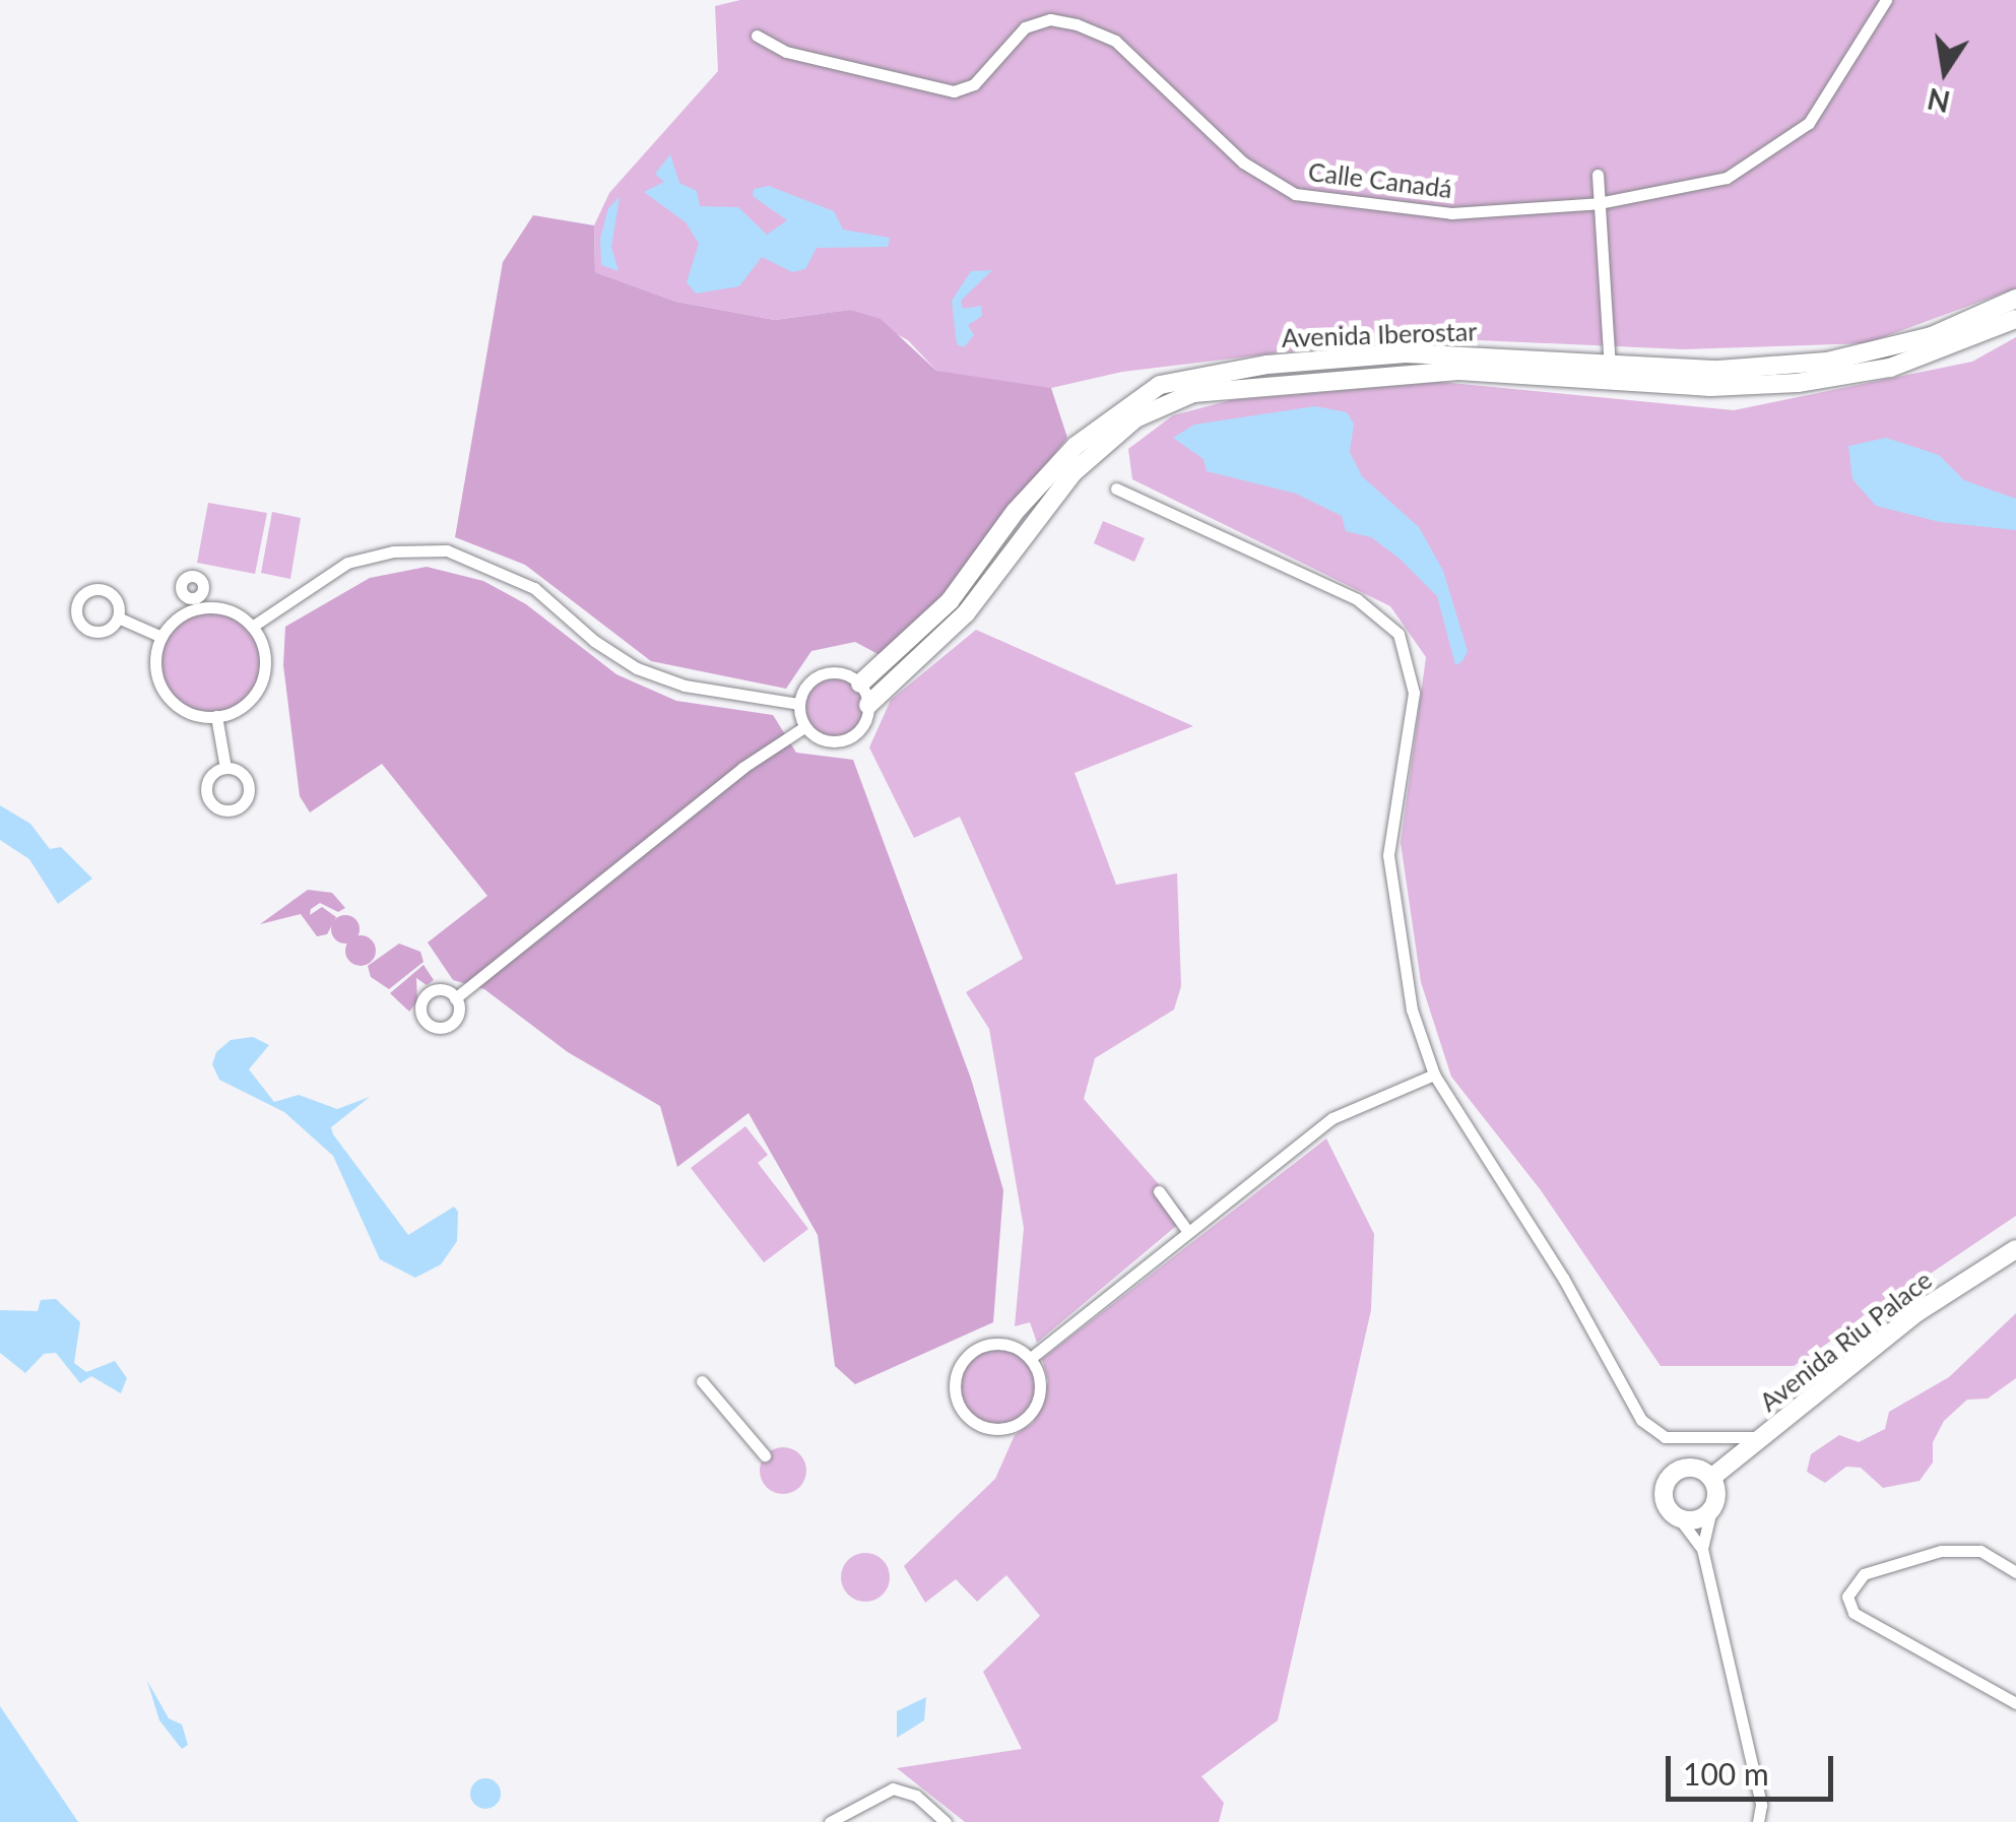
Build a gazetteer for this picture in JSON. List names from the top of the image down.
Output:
{
  "streets": {
    "street": ["Calle Canadá", "Avenida Iberostar", "Avenida Riu Palace"]
  },
  "scale_bar": "100 m",
  "north": "bottom"
}
